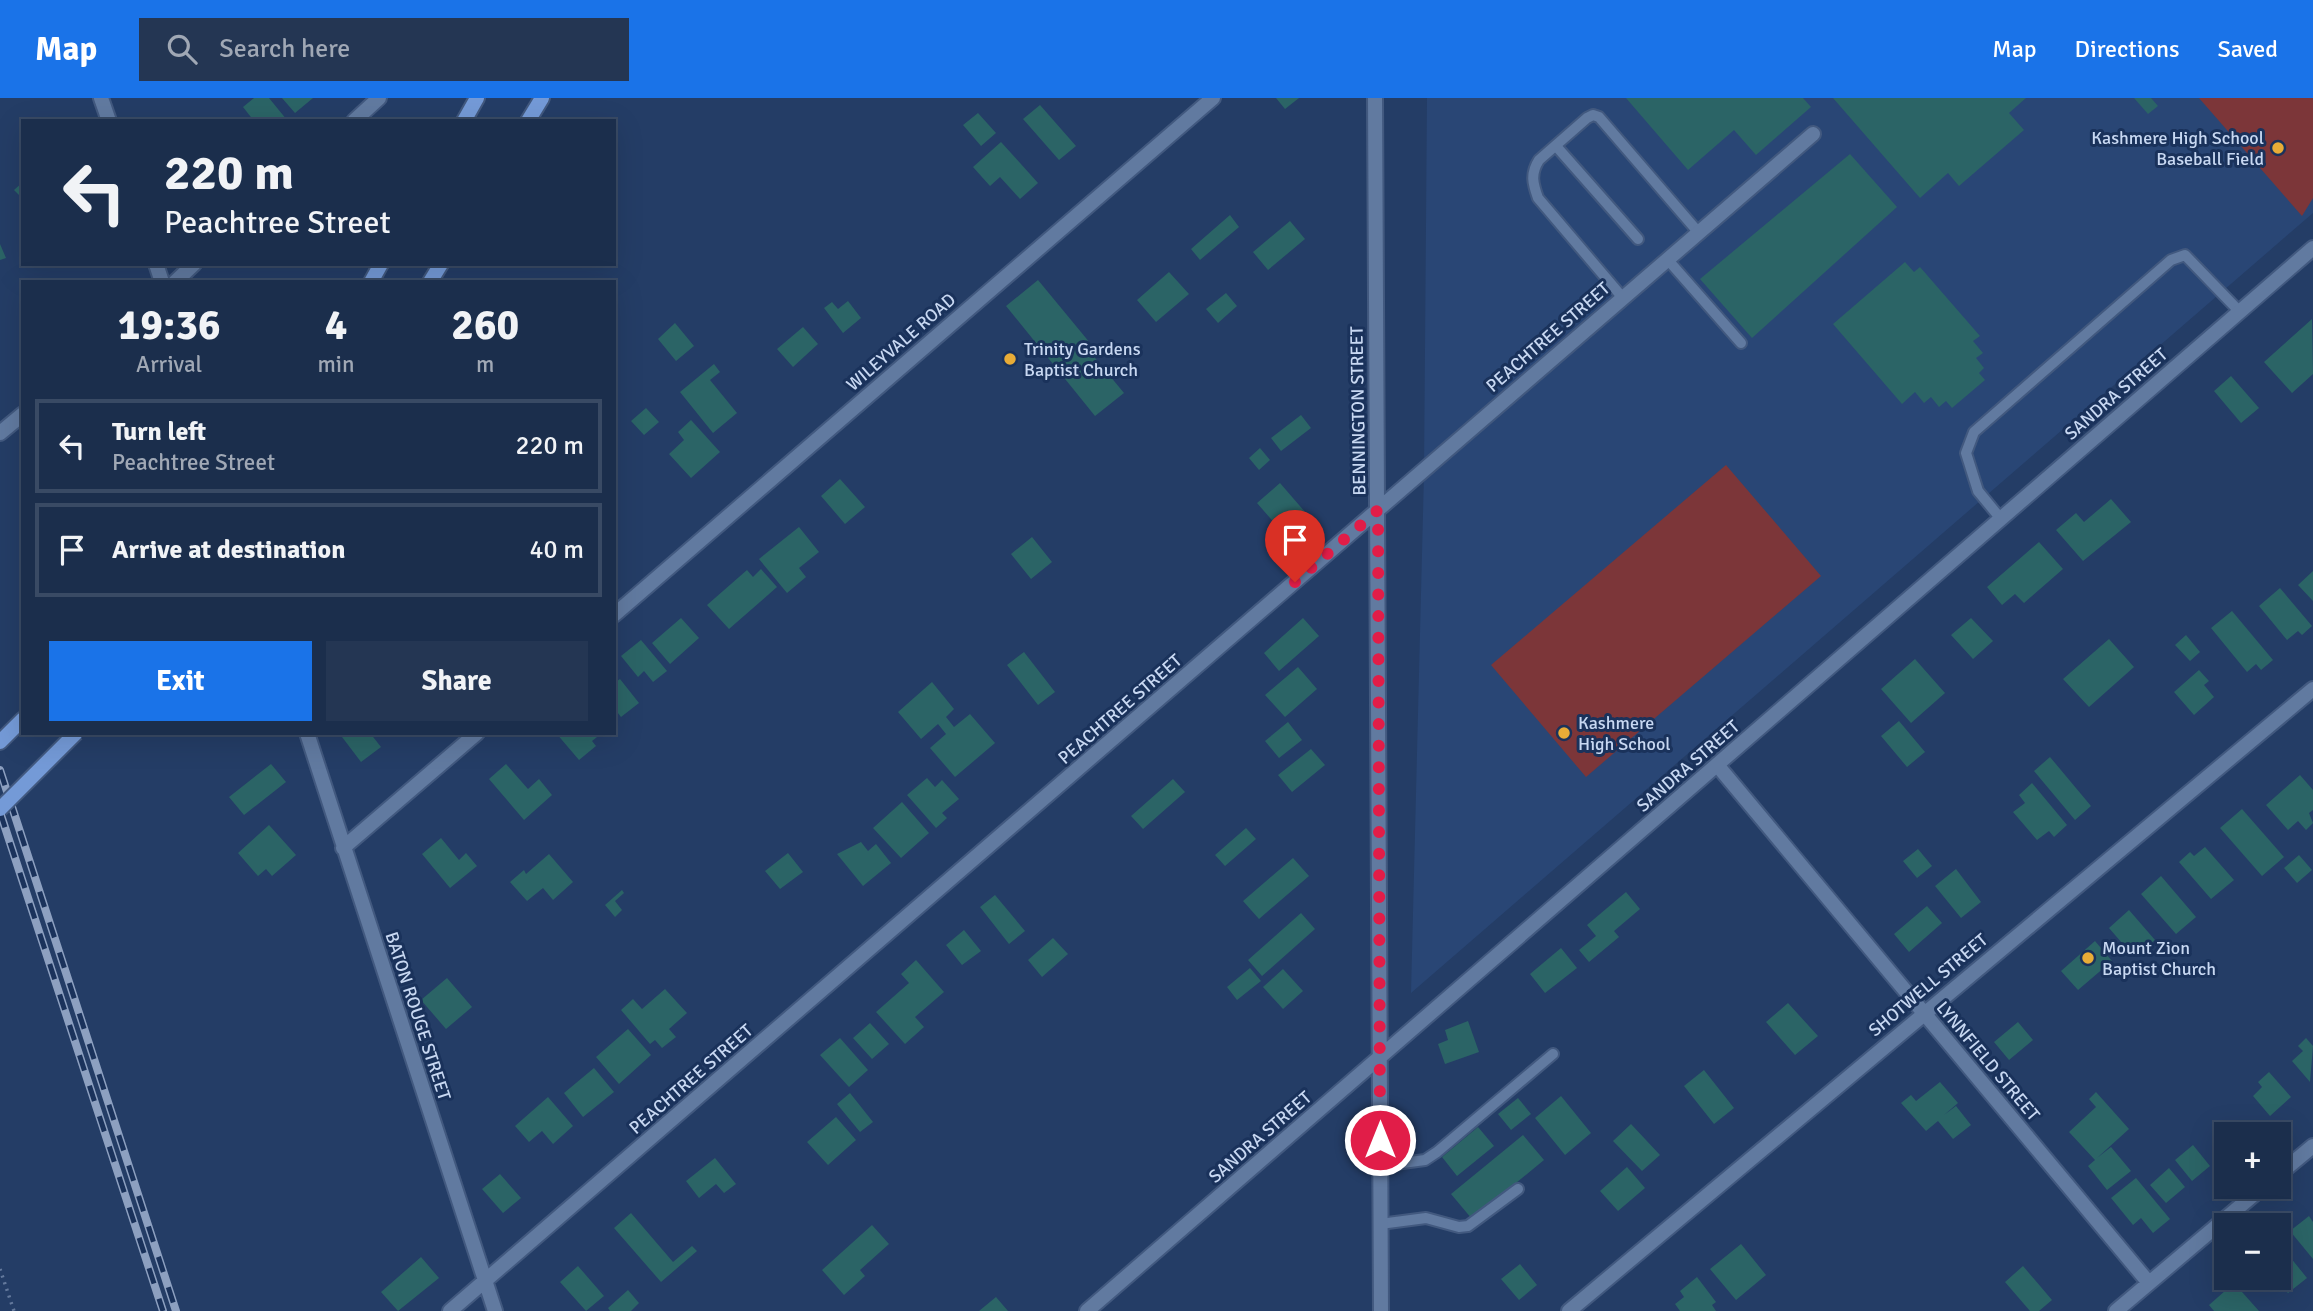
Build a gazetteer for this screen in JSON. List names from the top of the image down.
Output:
{
  "streets": {
    "street": [
      "PEACHTREE STREET",
      "WILEYVALE ROAD",
      "SANDRA STREET",
      "BENNINGTON STREET",
      "SHOTWELL STREET",
      "BATON ROUGE STREET",
      "LYNNFIELD STREET"
    ]
  },
  "crossings": [
    ["PEACHTREE STREET", "BENNINGTON STREET"],
    ["PEACHTREE STREET", "BATON ROUGE STREET"],
    ["SANDRA STREET", "BENNINGTON STREET"],
    ["SANDRA STREET", "LYNNFIELD STREET"],
    ["SHOTWELL STREET", "LYNNFIELD STREET"]
  ],
  "places": [
    "Kashmere High School Baseball Field",
    "Trinity Gardens Baptist Church",
    "Kashmere High School",
    "Mount Zion Baptist Church"
  ],
  "page": {
    "header": "Map",
    "search": "Search here",
    "nav": ["Map", "Directions", "Saved"],
    "turn": ["220 m", "Peachtree Street"],
    "eta": [
      "19:36",
      "Arrival",
      "4",
      "min",
      "260",
      "m"
    ],
    "list": [
      {
        "name": "Turn left",
        "note": "Peachtree Street",
        "value": "220 m"
      },
      {
        "name": "Arrive at destination",
        "value": "40 m"
      }
    ],
    "buttons": ["Exit", "Share"],
    "map_buttons": ["+", "−"]
  }
}
